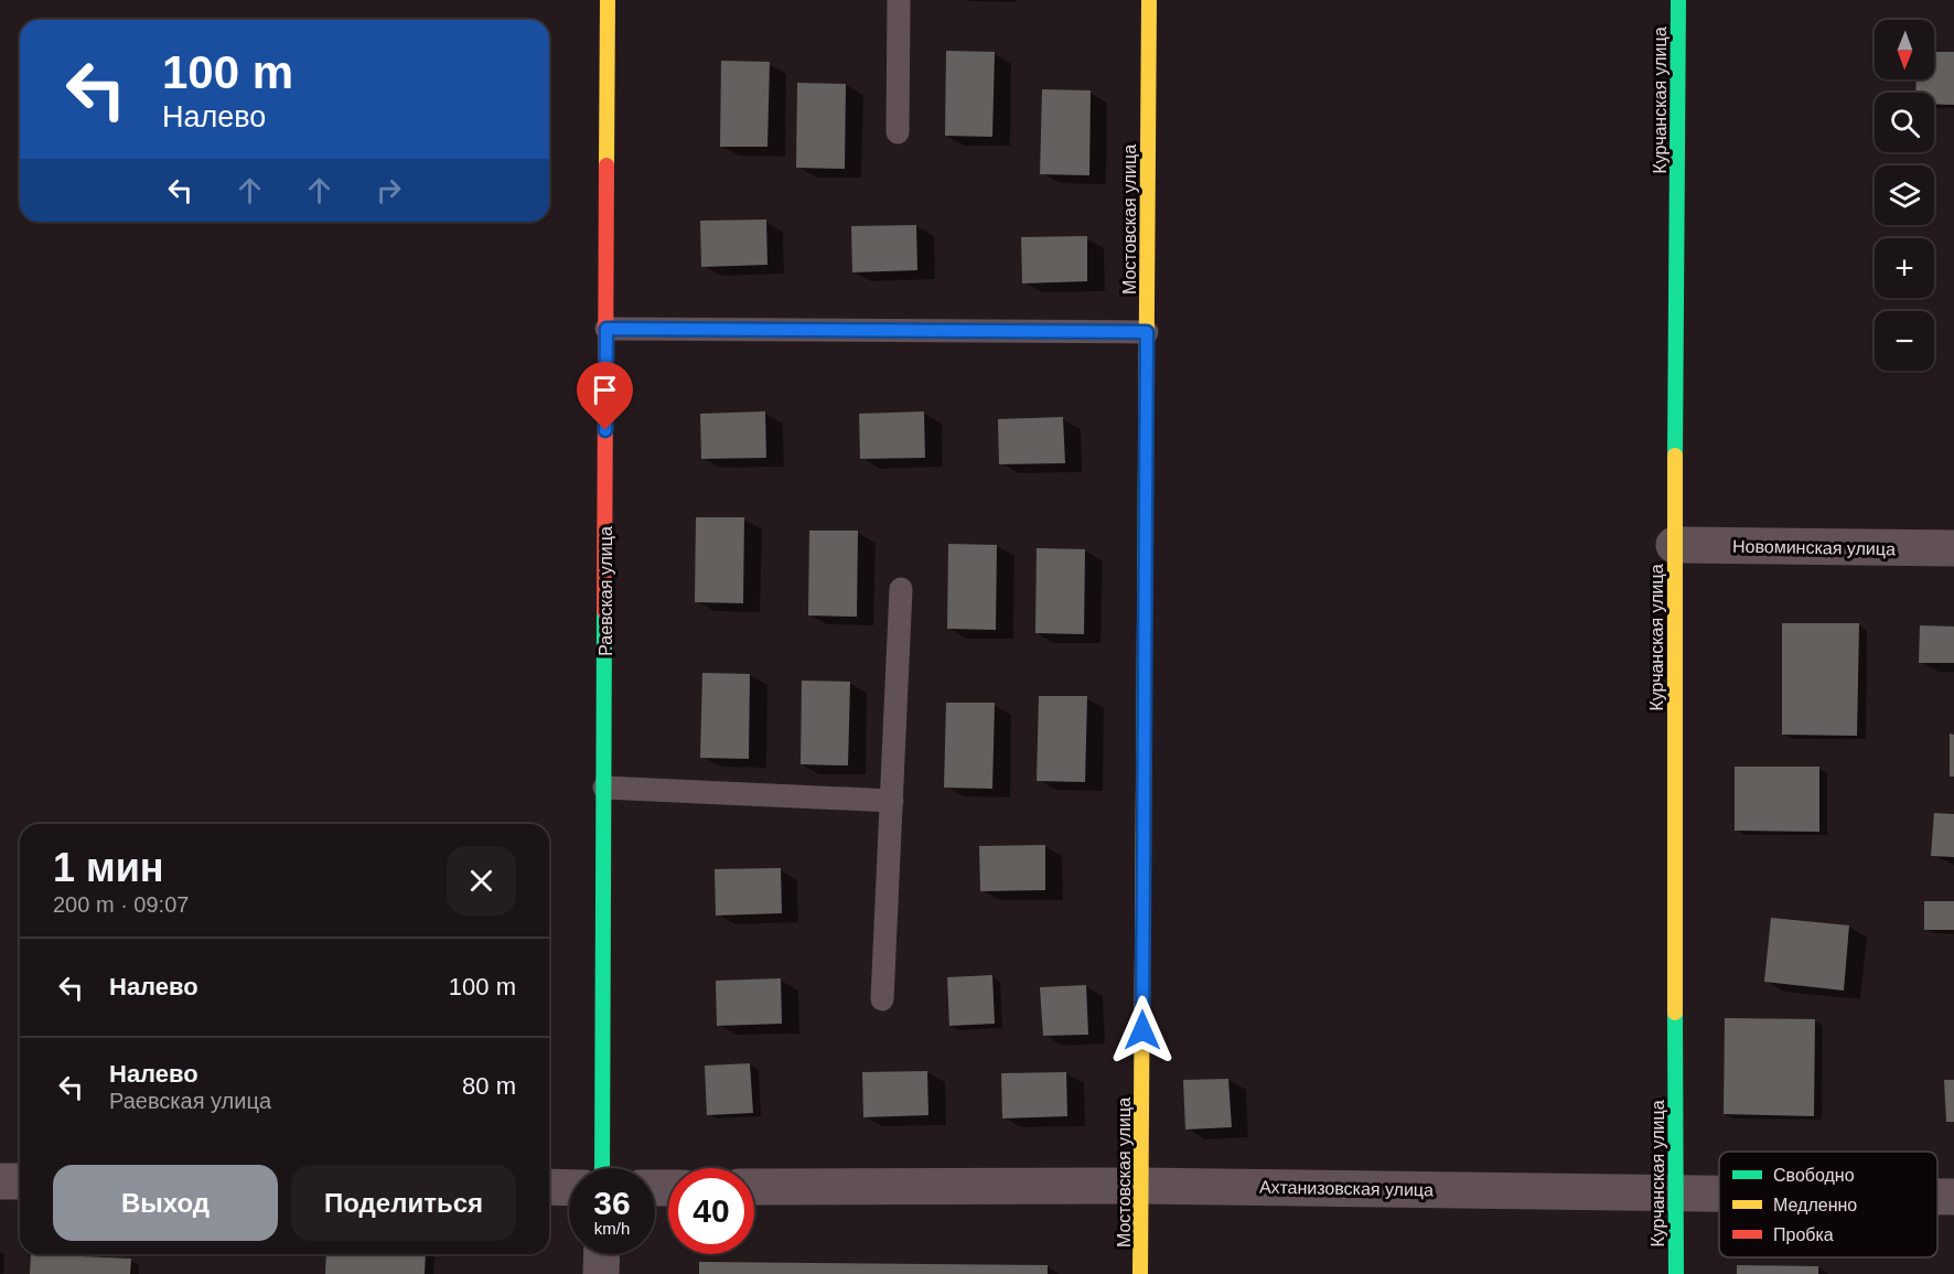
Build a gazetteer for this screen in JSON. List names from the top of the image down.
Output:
{
  "streets": {
    "street": [
      "Курчанская улица",
      "Мостовская улица",
      "Новоминская улица",
      "Раевская улица",
      "Ахтанизовская улица"
    ]
  },
  "crossings": [
    ["Курчанская улица", "Новоминская улица"],
    ["Курчанская улица", "Ахтанизовская улица"],
    ["Мостовская улица", "Ахтанизовская улица"]
  ],
  "legend": ["Свободно", "Медленно", "Пробка"],
  "north": "bottom",
  "page": {
    "map_buttons": ["+", "−"],
    "turn": ["100 m", "Налево"],
    "heading": ["1 мин", "200 m · 09:07"],
    "list": [
      {
        "name": "Налево",
        "value": "100 m"
      },
      {
        "name": "Налево",
        "note": "Раевская улица",
        "value": "80 m"
      }
    ],
    "buttons": ["Выход", "Поделиться"],
    "speed": "36 km/h",
    "limit": "40"
  }
}
